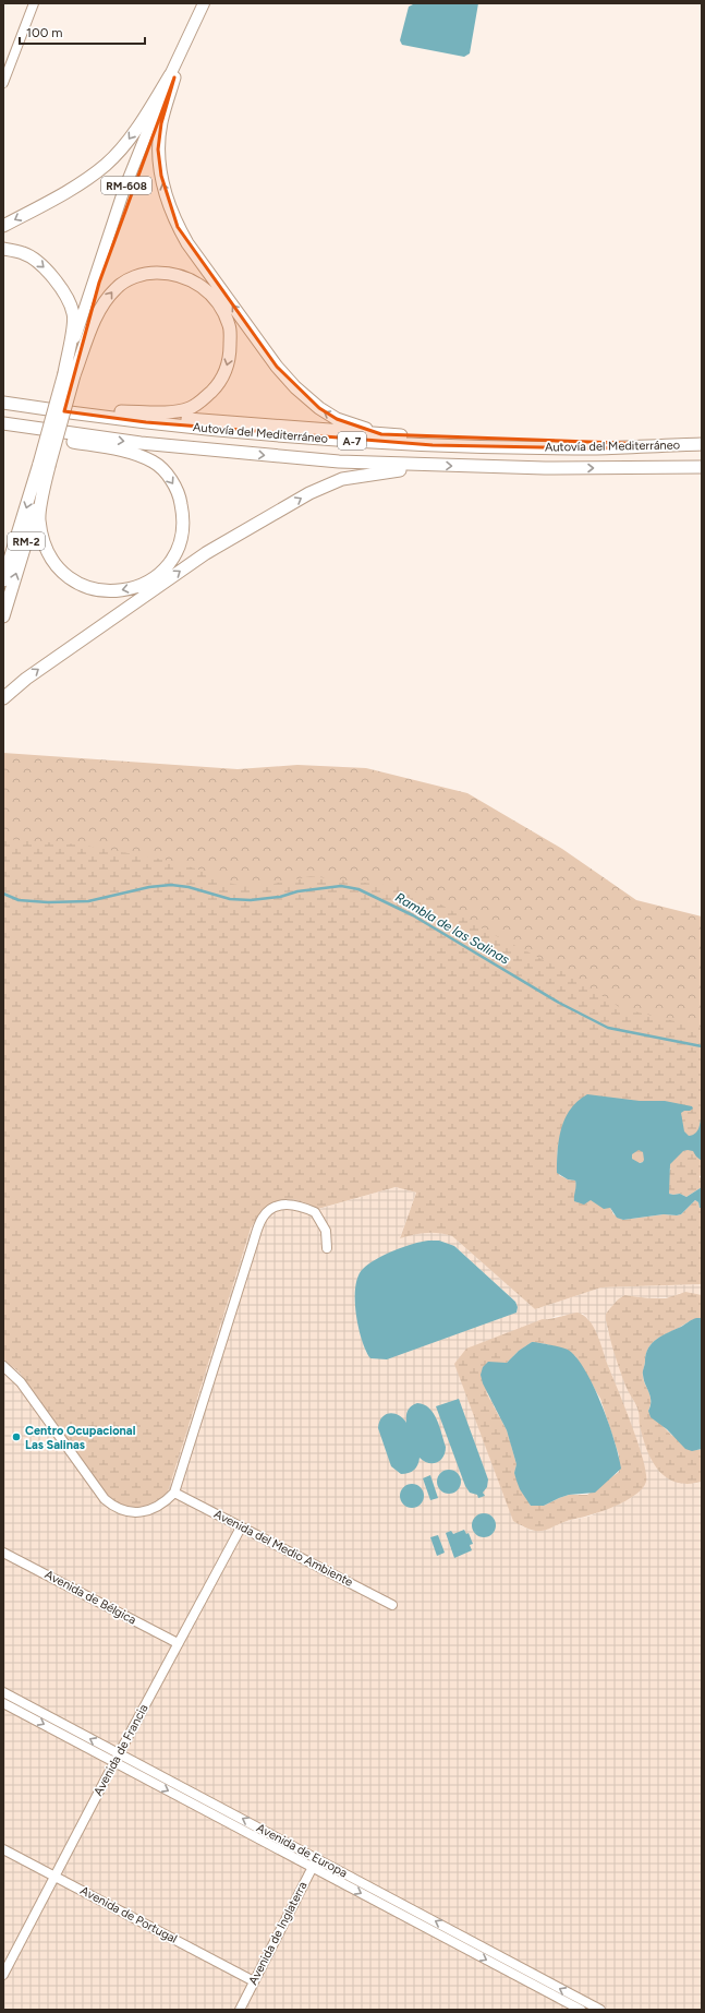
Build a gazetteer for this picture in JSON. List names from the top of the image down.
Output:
{
  "streets": {
    "highway": ["Autovía del Mediterráneo", "A-7", "RM-2"],
    "street": [
      "Avenida del Medio Ambiente",
      "Avenida de Bélgica",
      "Avenida de Francia",
      "Avenida de Europa",
      "Avenida de Portugal",
      "Avenida de Inglaterra"
    ]
  },
  "crossings": [
    ["Avenida del Medio Ambiente", "Avenida de Francia"],
    ["Avenida de Bélgica", "Avenida de Francia"],
    ["Avenida de Francia", "Avenida de Europa"],
    ["Avenida de Francia", "Avenida de Portugal"],
    ["Avenida de Europa", "Avenida de Inglaterra"],
    ["Avenida de Portugal", "Avenida de Inglaterra"]
  ],
  "water": ["Rambla de las Salinas"],
  "places": ["Centro Ocupacional Las Salinas"],
  "scale_bar": "100 m"
}
